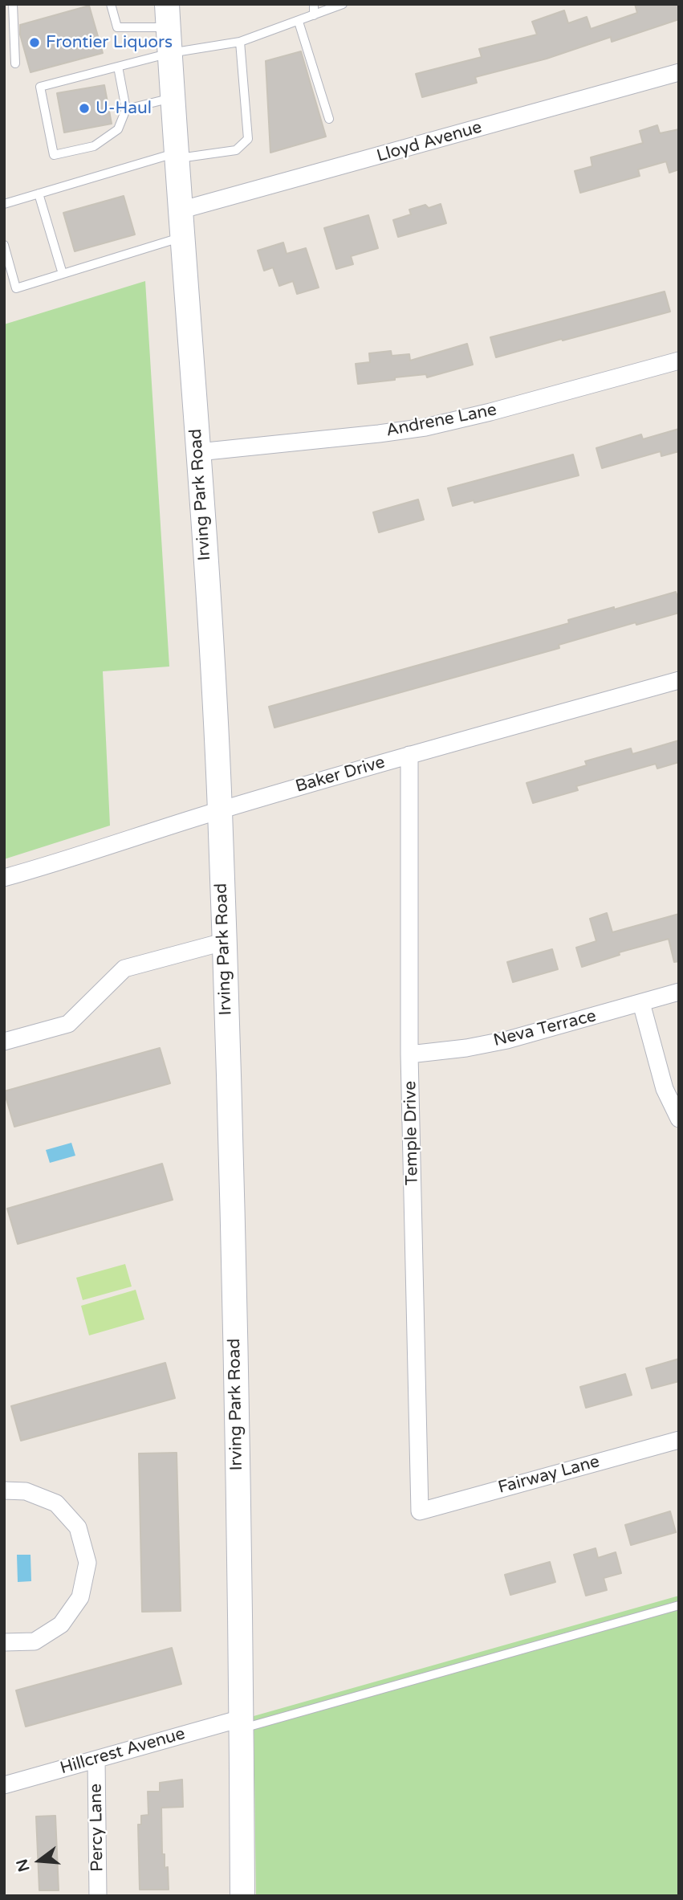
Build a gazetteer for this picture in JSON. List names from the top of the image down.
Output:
{
  "streets": {
    "main road": ["Irving Park Road"],
    "street": [
      "Lloyd Avenue",
      "Andrene Lane",
      "Baker Drive",
      "Neva Terrace",
      "Temple Drive",
      "Fairway Lane",
      "Hillcrest Avenue",
      "Percy Lane"
    ]
  },
  "crossings": [
    ["Lloyd Avenue", "Irving Park Road"],
    ["Andrene Lane", "Irving Park Road"],
    ["Irving Park Road", "Baker Drive"],
    ["Irving Park Road", "Hillcrest Avenue"],
    ["Baker Drive", "Temple Drive"],
    ["Neva Terrace", "Temple Drive"],
    ["Temple Drive", "Fairway Lane"],
    ["Hillcrest Avenue", "Percy Lane"]
  ],
  "places": ["Frontier Liquors", "U-Haul"],
  "north": "left"
}
